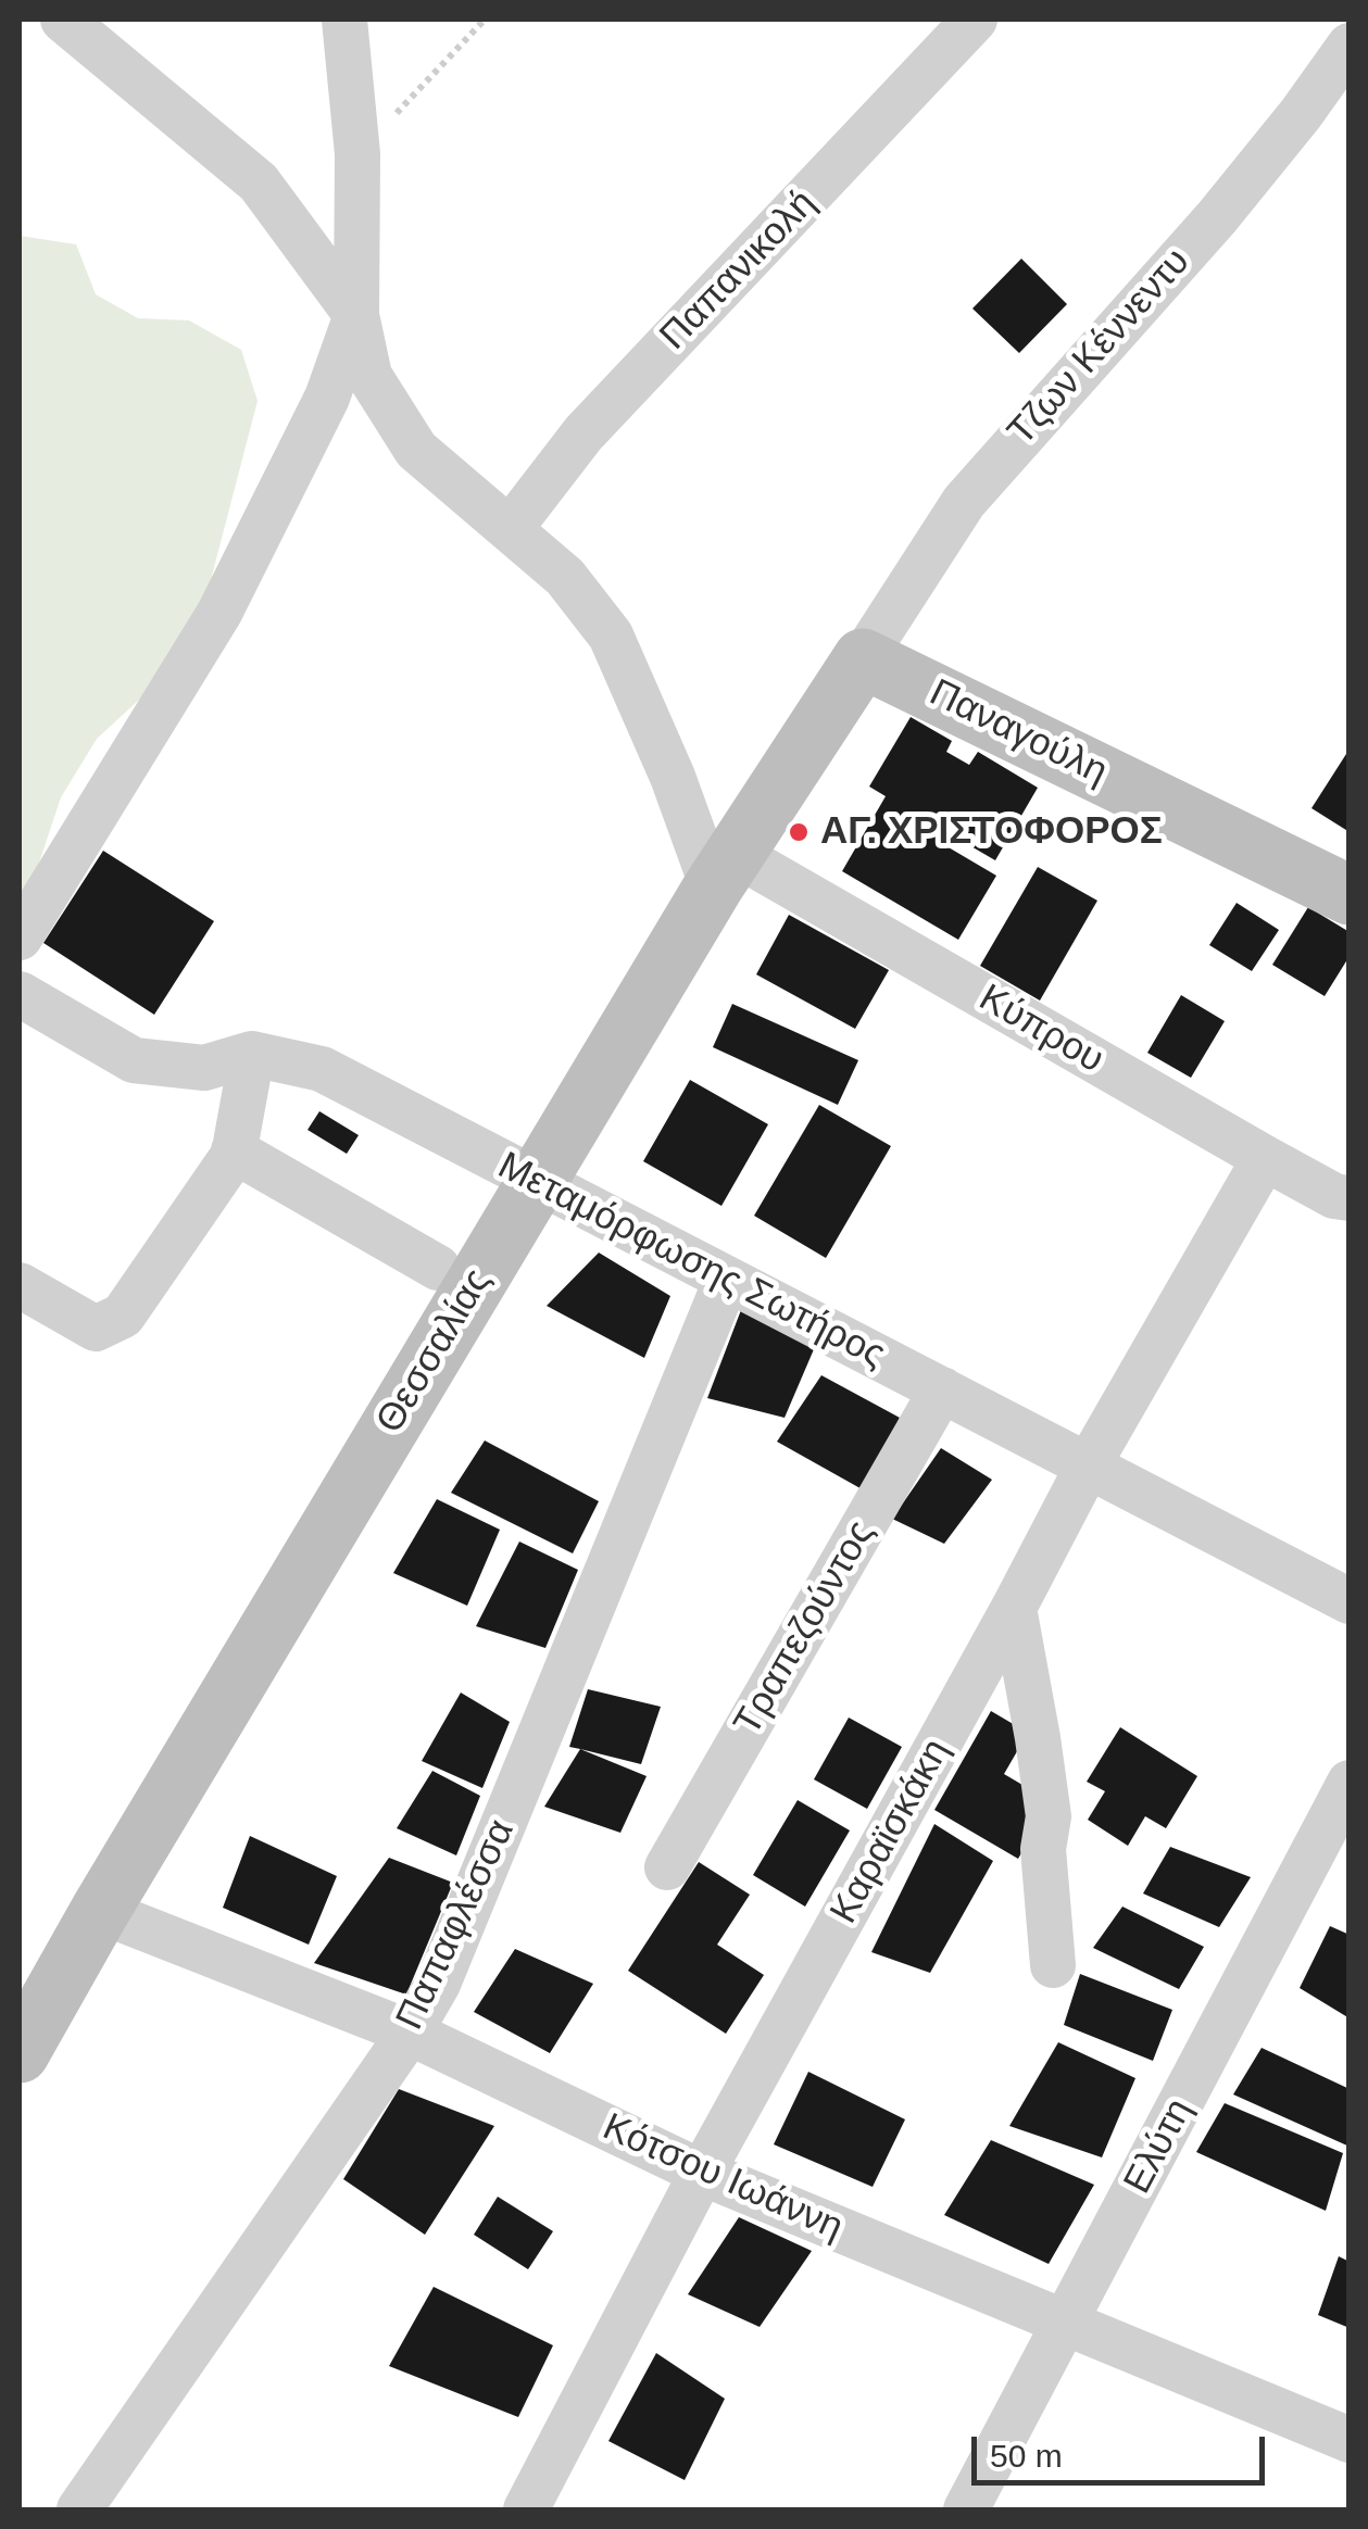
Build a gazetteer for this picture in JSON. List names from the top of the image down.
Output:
{
  "streets": {
    "street": [
      "Παπανικολή",
      "Τζων Κέννεντυ",
      "Παναγούλη",
      "Κύπρου",
      "Μεταμόρφωσης Σωτήρος",
      "Θεσσαλίας",
      "Τραπεζούντος",
      "Καραϊσκάκη",
      "Παπαφλέσσα",
      "Ελύτη",
      "Κότσου Ιωάννη"
    ]
  },
  "crossings": [
    ["Τζων Κέννεντυ", "Παναγούλη"],
    ["Τζων Κέννεντυ", "Θεσσαλίας"],
    ["Παναγούλη", "Θεσσαλίας"],
    ["Κύπρου", "Θεσσαλίας"],
    ["Κύπρου", "Καραϊσκάκη"],
    ["Μεταμόρφωσης Σωτήρος", "Θεσσαλίας"],
    ["Μεταμόρφωσης Σωτήρος", "Τραπεζούντος"],
    ["Μεταμόρφωσης Σωτήρος", "Καραϊσκάκη"],
    ["Μεταμόρφωσης Σωτήρος", "Παπαφλέσσα"],
    ["Θεσσαλίας", "Κότσου Ιωάννη"],
    ["Καραϊσκάκη", "Κότσου Ιωάννη"],
    ["Παπαφλέσσα", "Κότσου Ιωάννη"],
    ["Ελύτη", "Κότσου Ιωάννη"]
  ],
  "places": ["ΑΓ. ΧΡΙΣΤΟΦΟΡΟΣ"],
  "scale_bar": "50 m"
}
